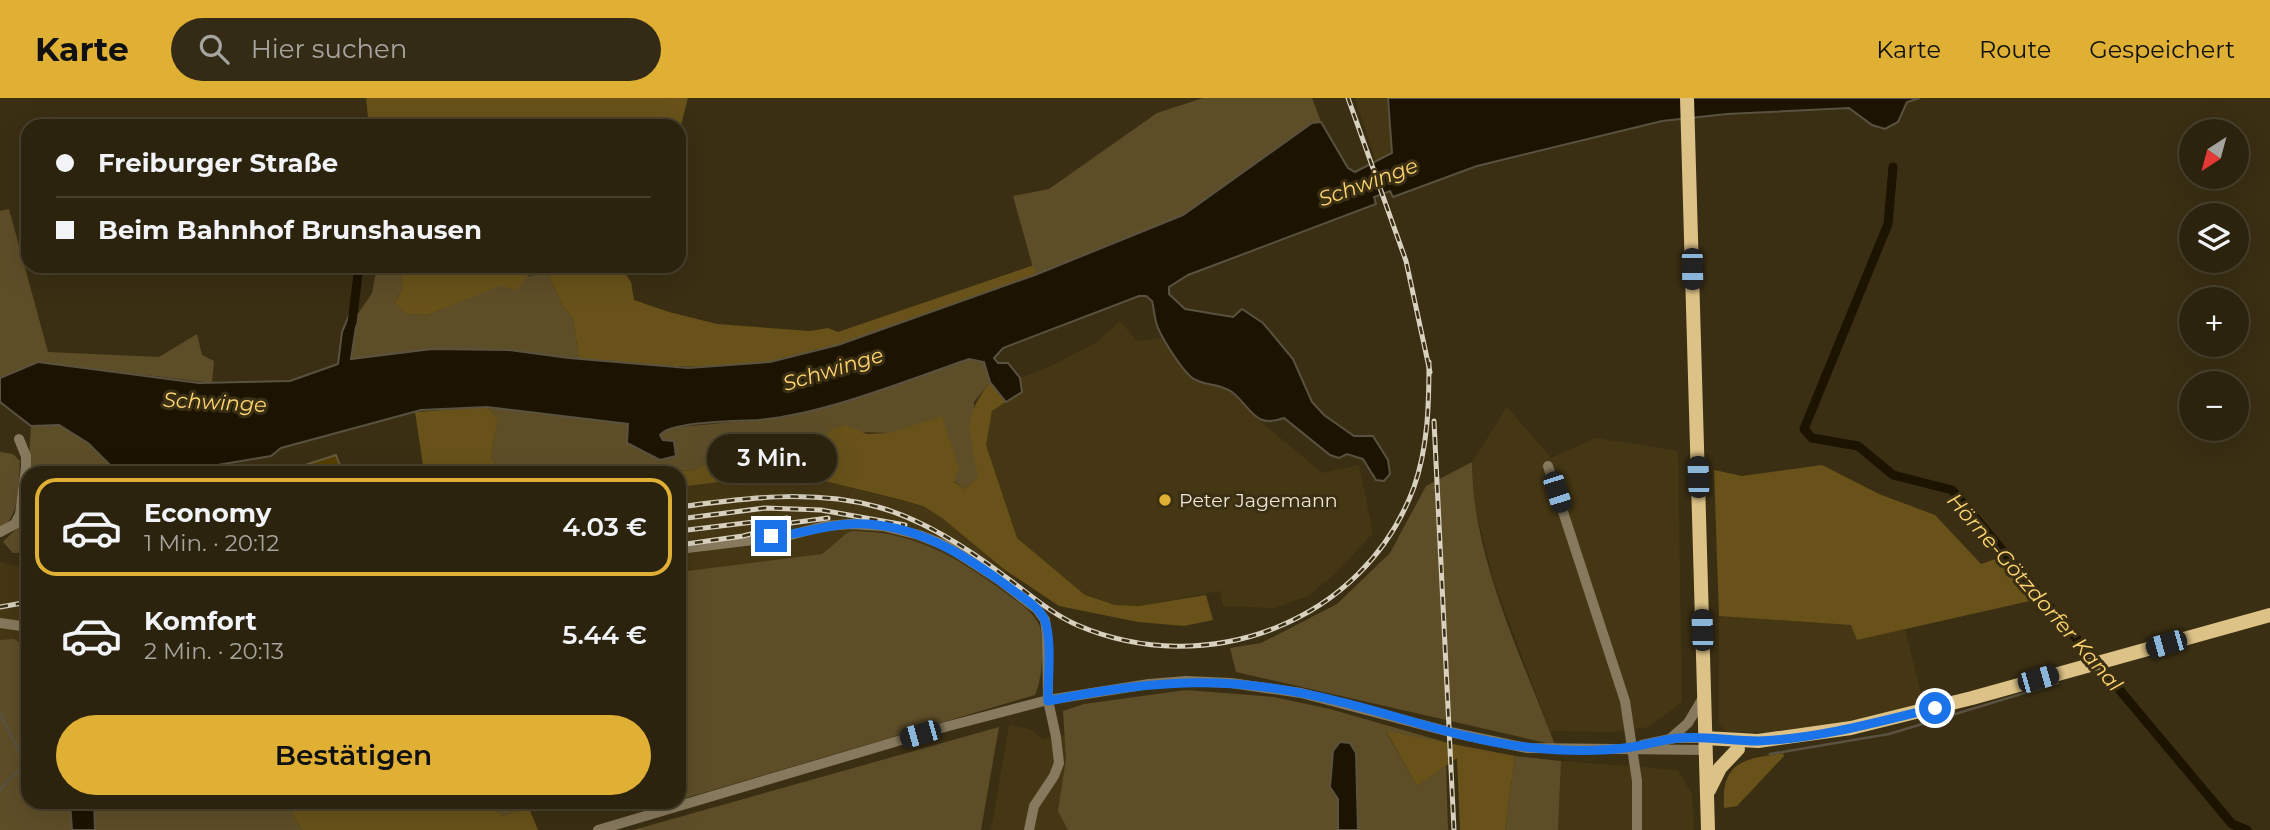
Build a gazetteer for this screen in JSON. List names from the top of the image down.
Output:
{
  "water": ["Schwinge", "Hörne-Götzdorfer Kanal"],
  "places": ["Peter Jagemann"],
  "north": "bottom left",
  "page": {
    "header": "Karte",
    "search": "Hier suchen",
    "nav": ["Karte", "Route", "Gespeichert"],
    "map_buttons": ["+", "−"],
    "banner": ["Freiburger Straße", "Beim Bahnhof Brunshausen"],
    "bubble": "3 Min.",
    "list": [
      {
        "name": "Economy",
        "note": "1 Min. · 20:12",
        "value": "4.03 €"
      },
      {
        "name": "Komfort",
        "note": "2 Min. · 20:13",
        "value": "5.44 €"
      }
    ],
    "buttons": "Bestätigen"
  }
}
